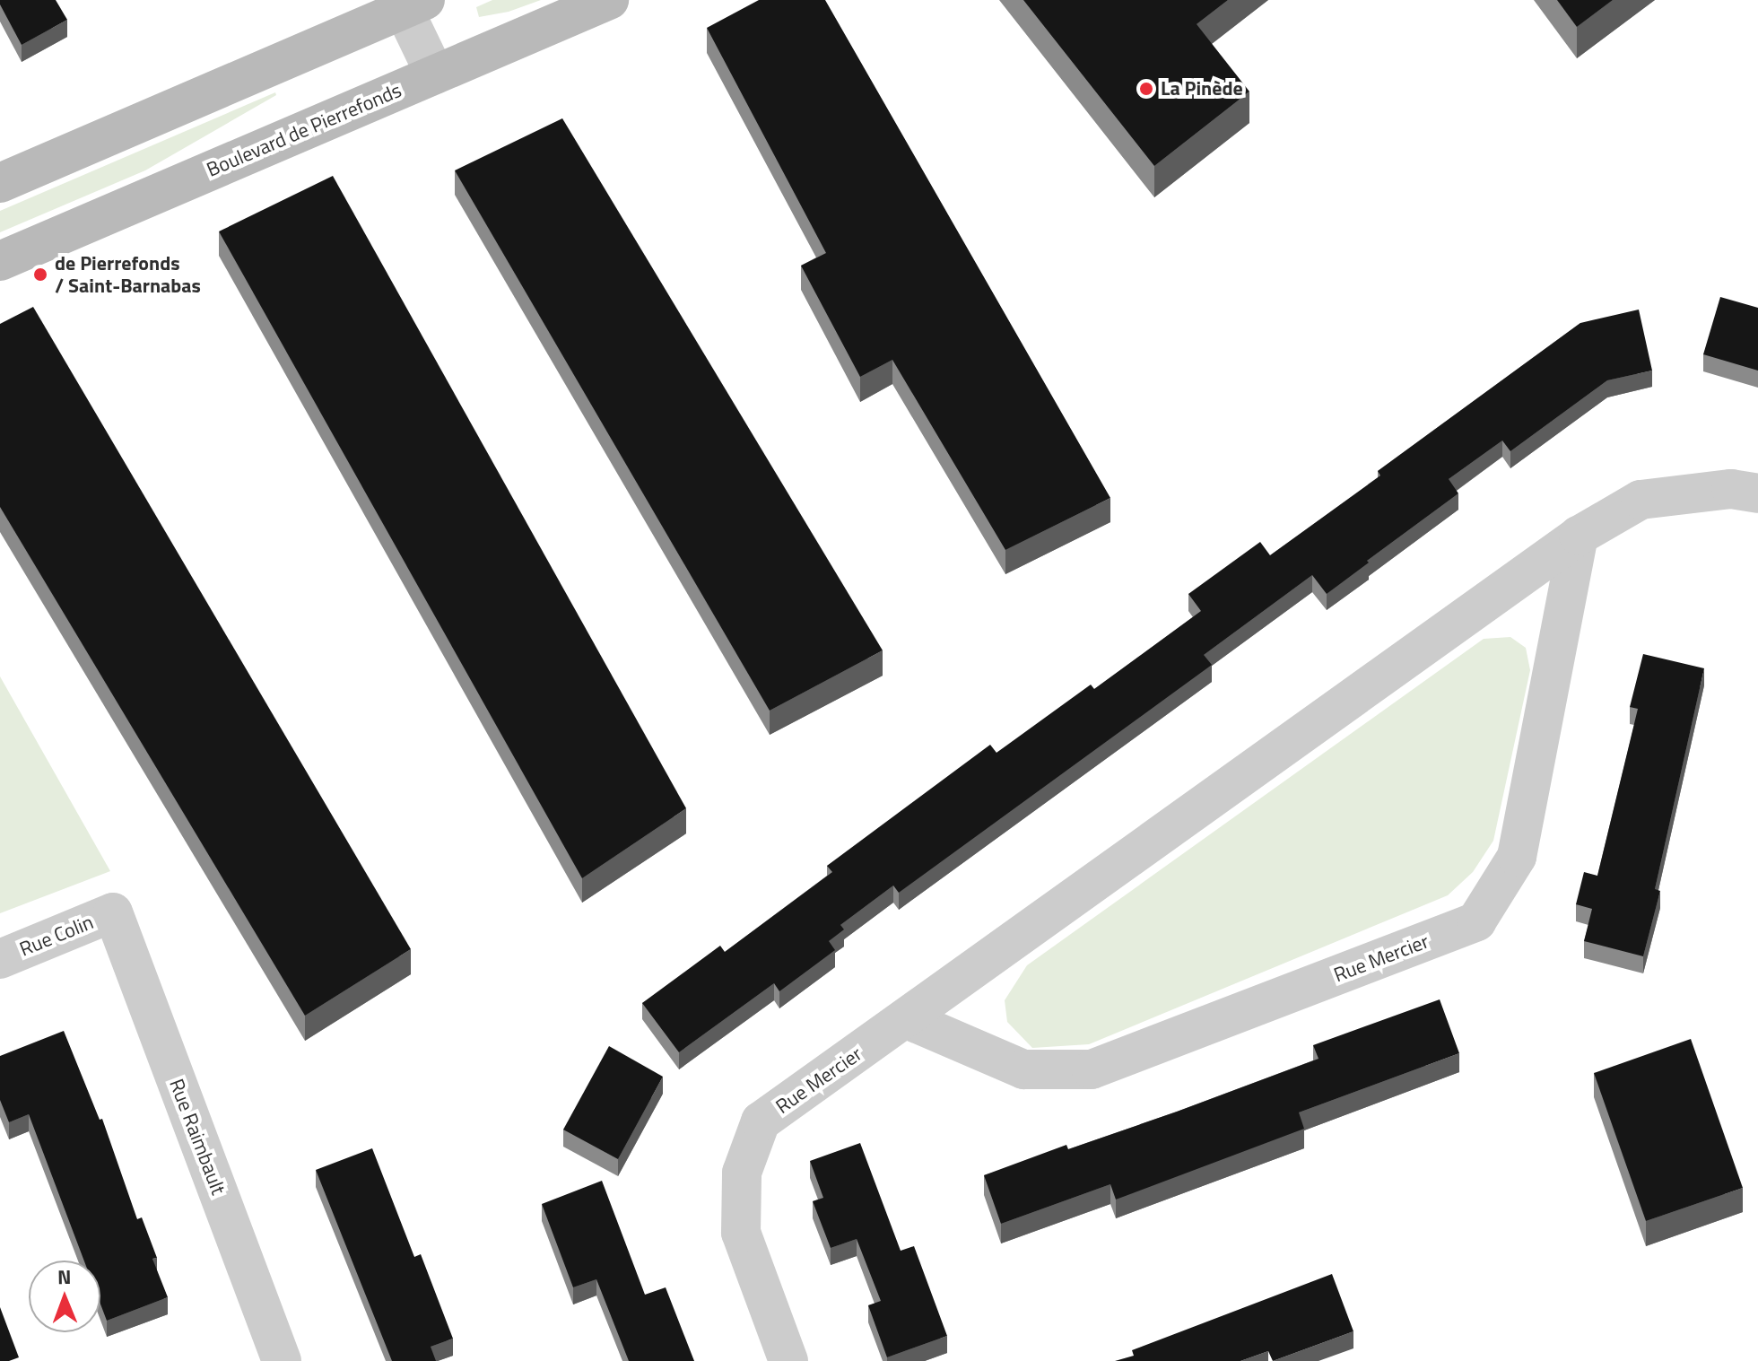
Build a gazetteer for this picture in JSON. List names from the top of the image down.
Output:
{
  "streets": {
    "main road": ["Boulevard de Pierrefonds"],
    "street": ["Rue Colin", "Rue Mercier", "Rue Raimbault"]
  },
  "crossings": [
    ["Rue Colin", "Rue Raimbault"]
  ],
  "places": ["La Pinède", "de Pierrefonds / Saint-Barnabas"],
  "north": "top"
}
